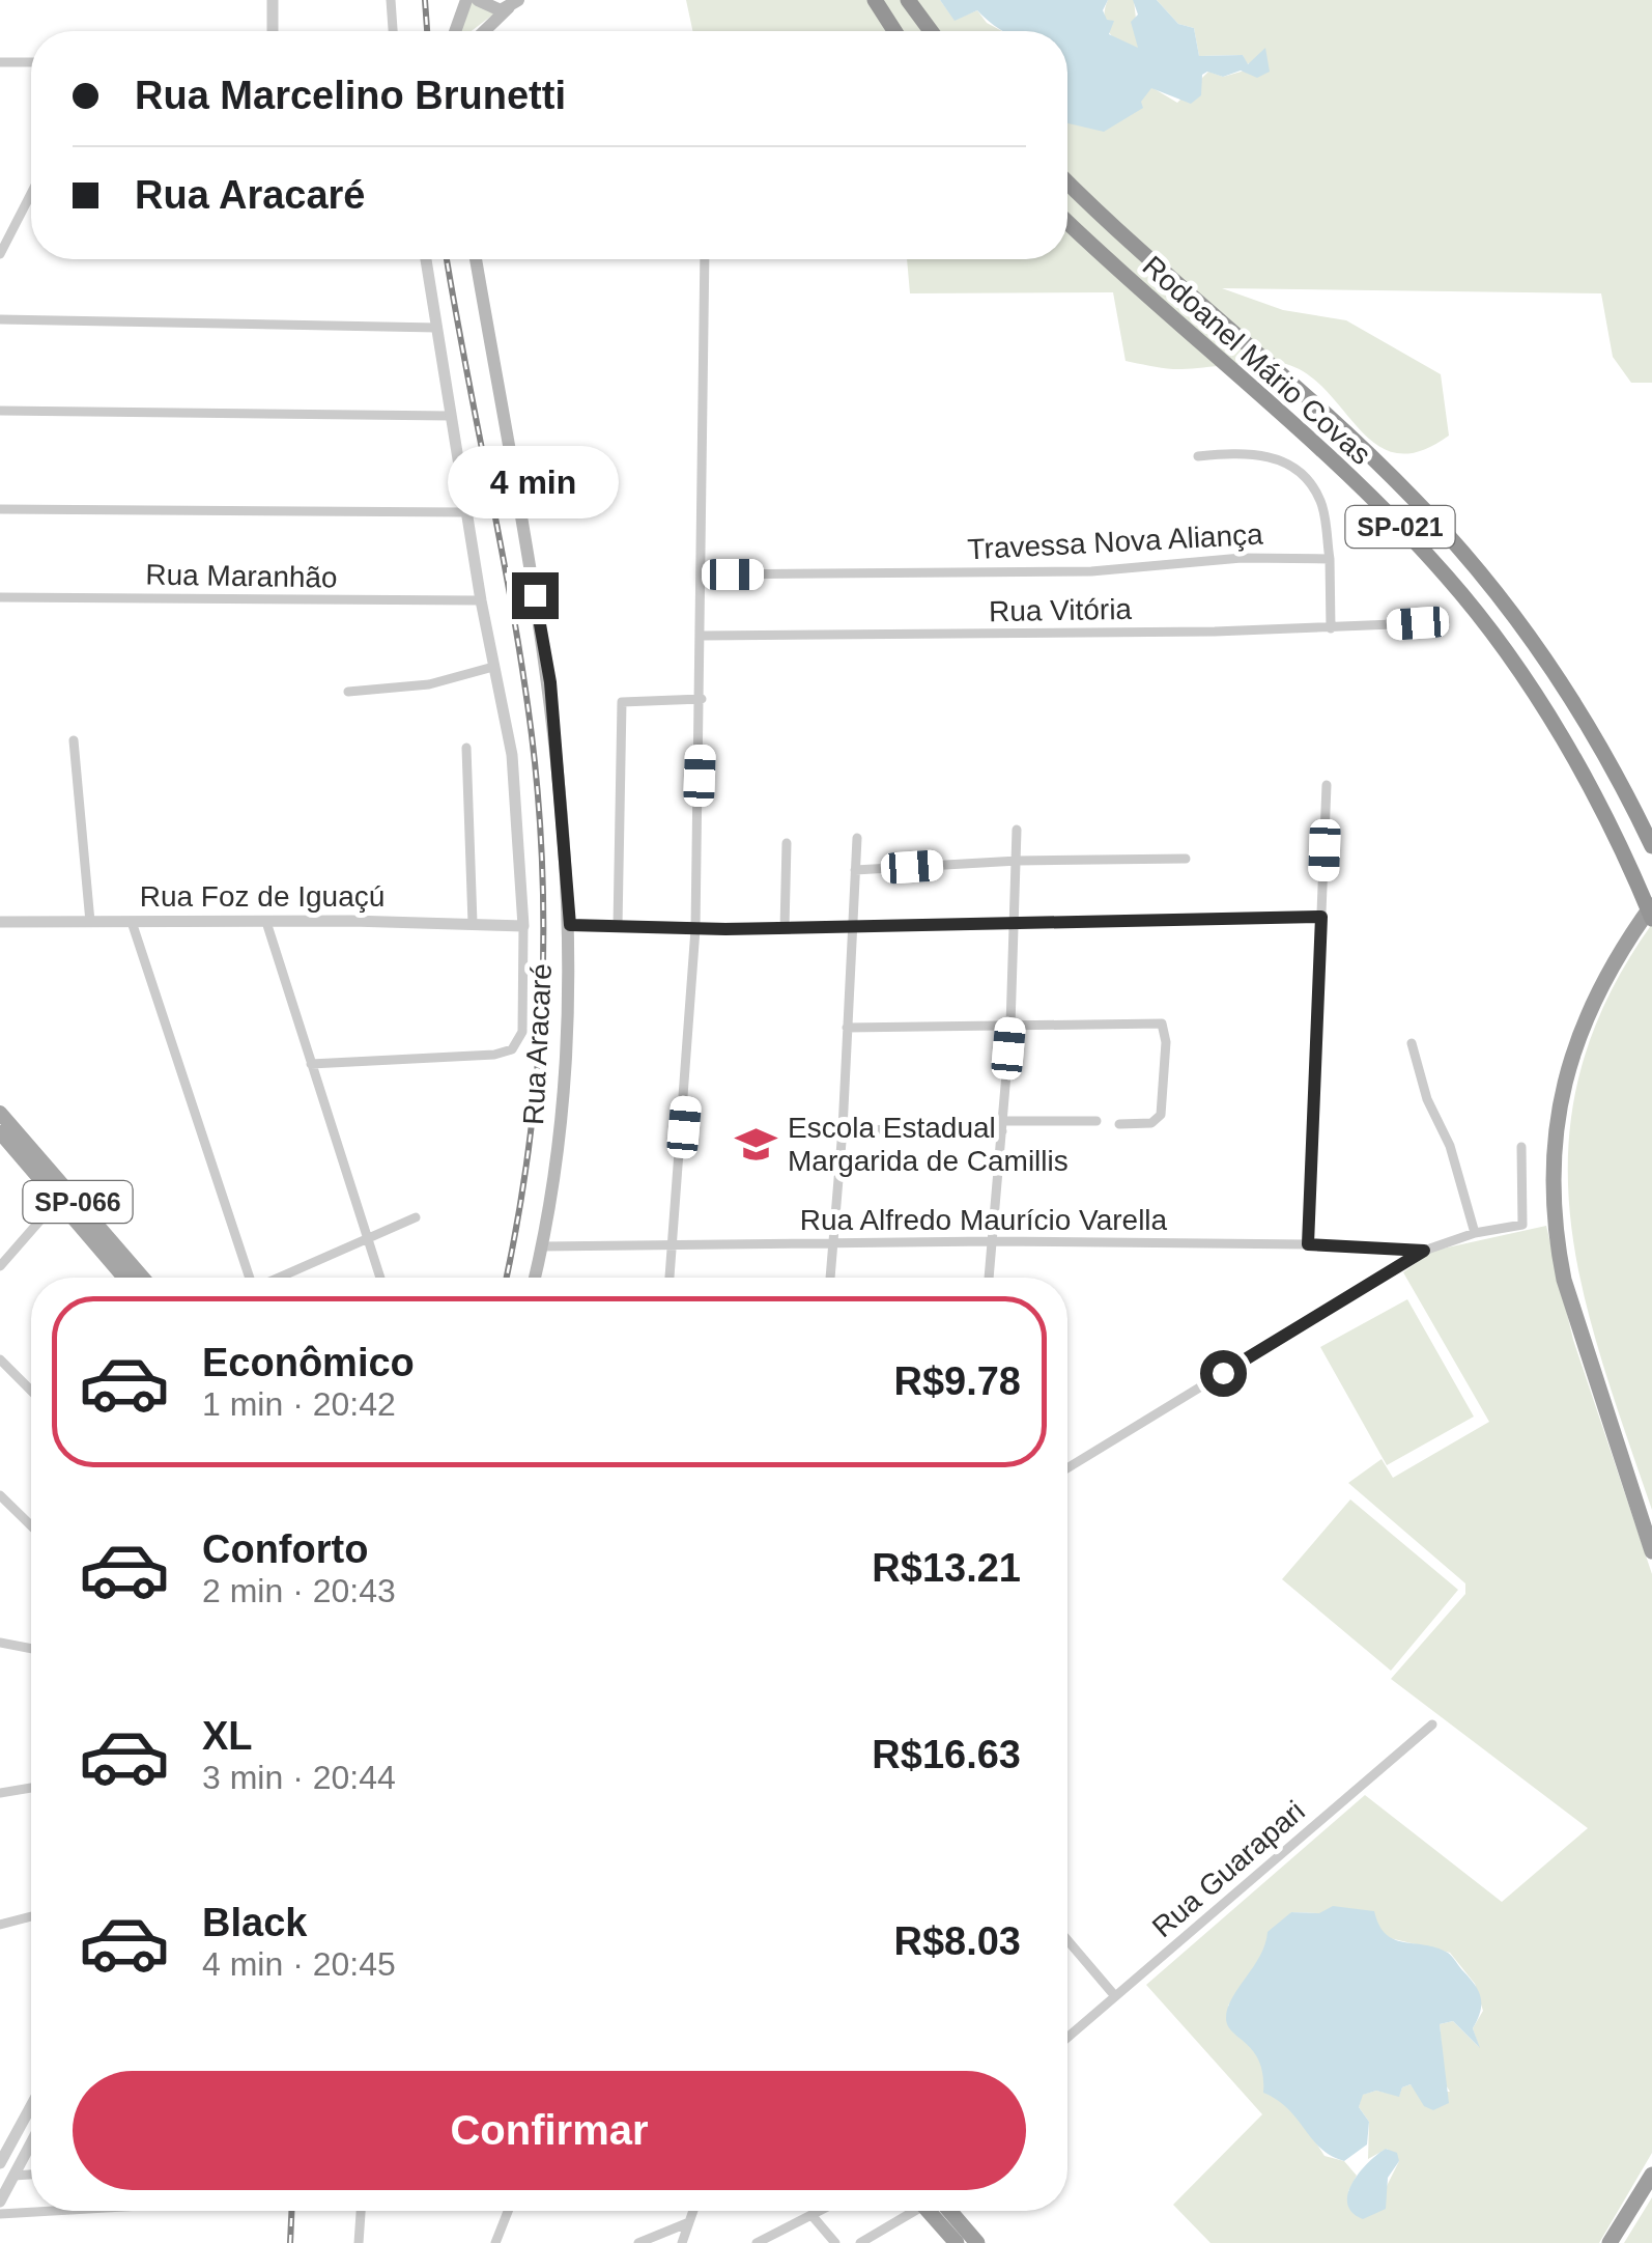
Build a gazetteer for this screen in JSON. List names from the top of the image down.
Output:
{
  "streets": {
    "highway": ["Rodoanel Mário Covas", "SP-021"],
    "main road": ["Rua Aracaré", "SP-066"],
    "street": [
      "Travessa Nova Aliança",
      "Rua Maranhão",
      "Rua Vitória",
      "Rua Foz de Iguaçú",
      "Rua Alfredo Maurício Varella",
      "Rua Guarapari"
    ]
  },
  "crossings": [
    ["Rua Aracaré", "Rua Alfredo Maurício Varella"]
  ],
  "places": {
    "school or university": ["Escola Estadual Margarida de Camillis"]
  },
  "page": {
    "banner": ["Rua Marcelino Brunetti", "Rua Aracaré"],
    "bubble": "4 min",
    "list": [
      {
        "name": "Econômico",
        "note": "1 min · 20:42",
        "value": "R$9.78"
      },
      {
        "name": "Conforto",
        "note": "2 min · 20:43",
        "value": "R$13.21"
      },
      {
        "name": "XL",
        "note": "3 min · 20:44",
        "value": "R$16.63"
      },
      {
        "name": "Black",
        "note": "4 min · 20:45",
        "value": "R$8.03"
      }
    ],
    "buttons": "Confirmar"
  }
}
